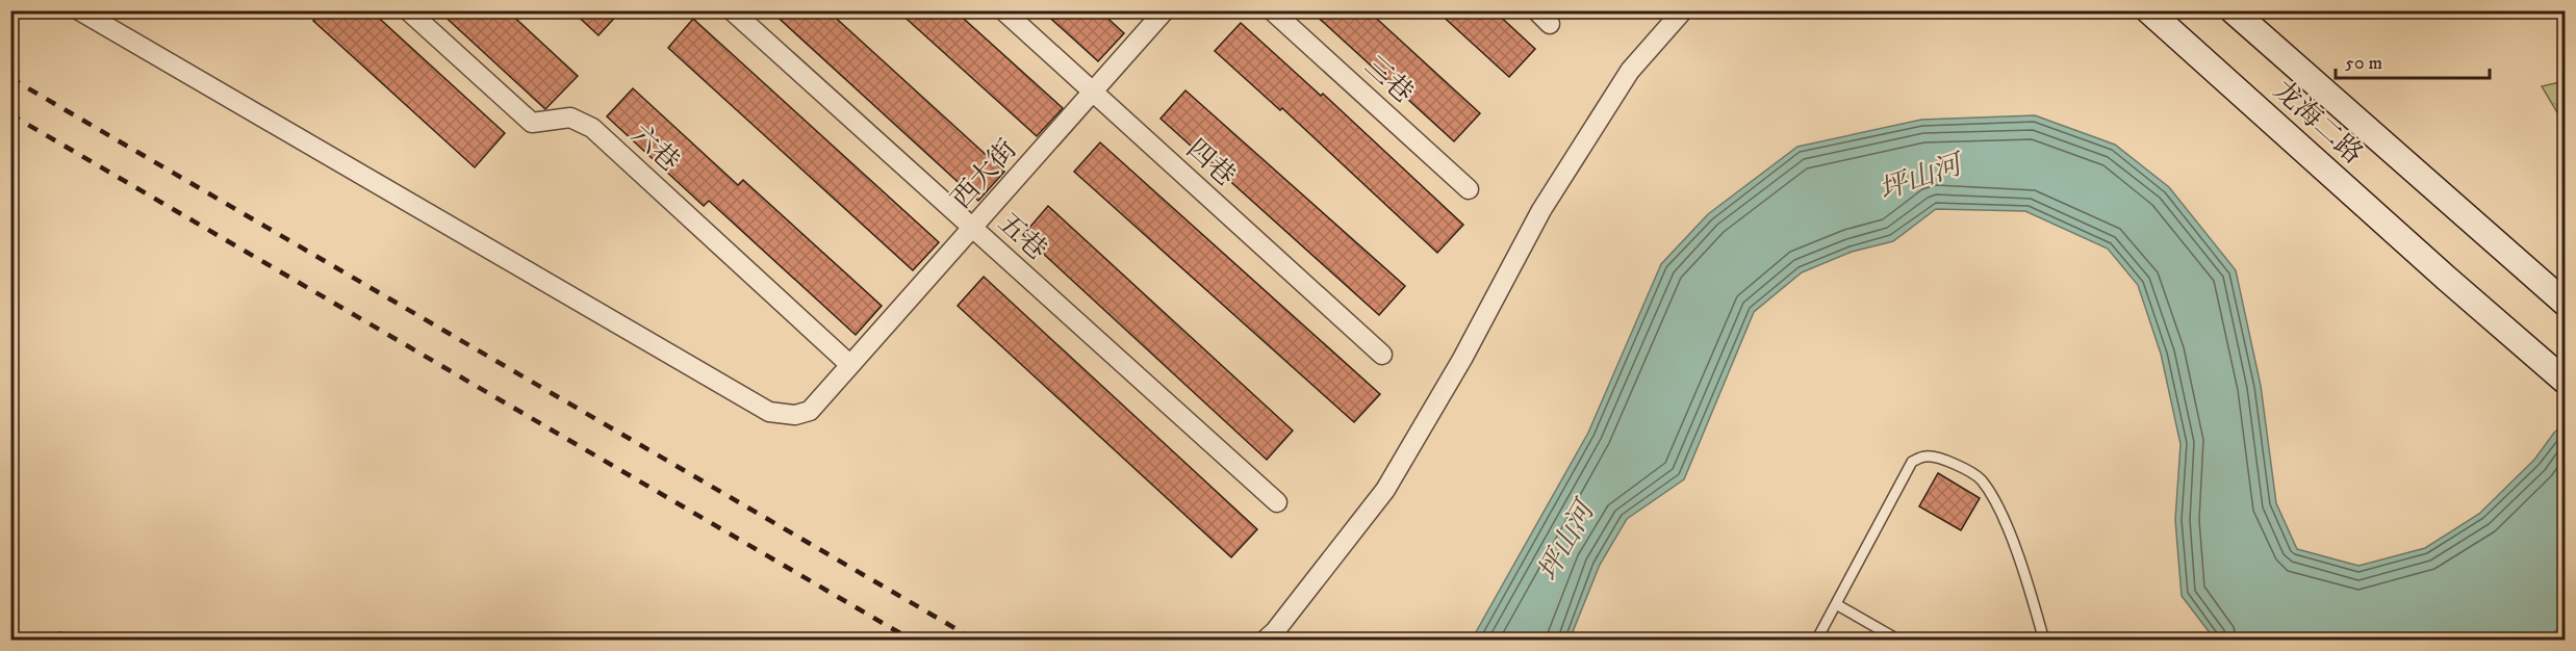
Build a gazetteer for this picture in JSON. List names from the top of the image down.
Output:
{
  "streets": {
    "main road": ["龙海二路"],
    "street": [
      "三巷",
      "六巷",
      "四巷",
      "西大街",
      "五巷"
    ]
  },
  "crossings": [
    ["六巷", "西大街"],
    ["四巷", "西大街"],
    ["西大街", "五巷"]
  ],
  "water": ["坪山河"],
  "scale_bar": "50 m"
}
